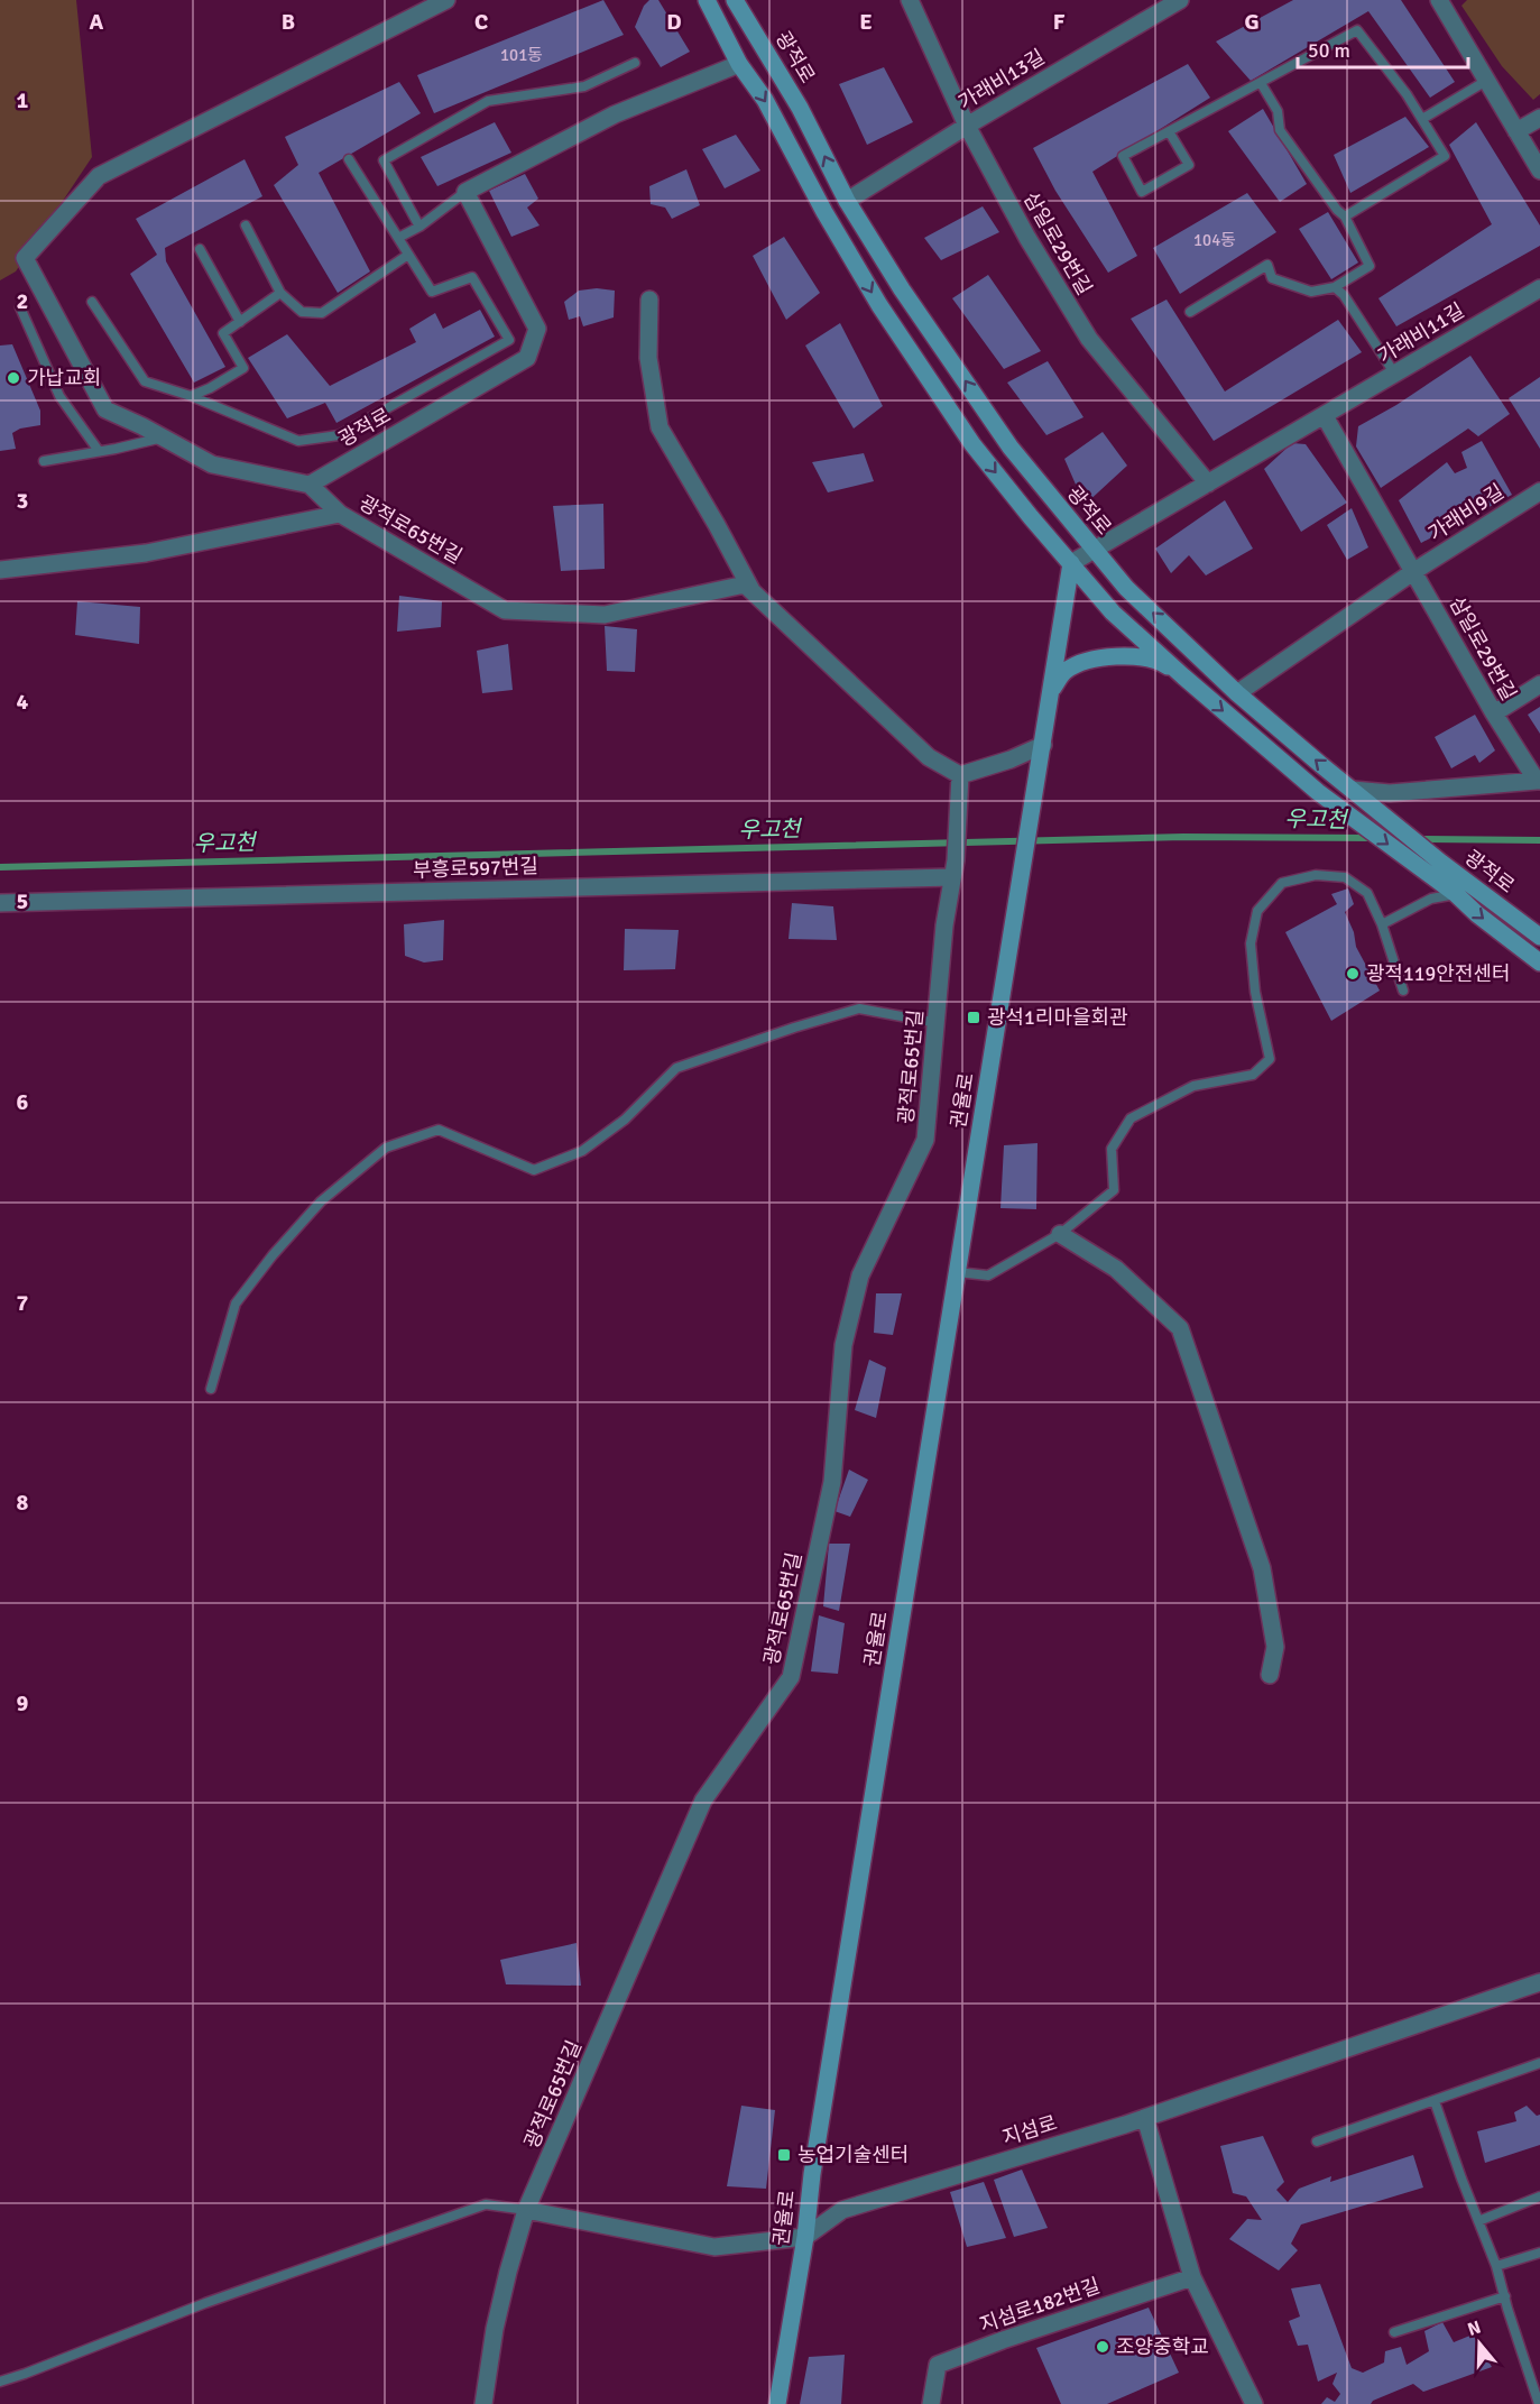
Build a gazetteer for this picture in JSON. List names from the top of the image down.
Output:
{
  "streets": {
    "main road": ["광적로", "권율로"],
    "street": [
      "가래비13길",
      "삼일로29번길",
      "가래비11길",
      "가래비9길",
      "광적로65번길",
      "부흥로597번길",
      "지섬로",
      "지섬로182번길"
    ]
  },
  "crossings": [
    ["광적로", "가래비13길"],
    ["광적로", "삼일로29번길"],
    ["가래비13길", "삼일로29번길"],
    ["삼일로29번길", "가래비11길"],
    ["삼일로29번길", "가래비9길"],
    ["광적로65번길", "부흥로597번길"],
    ["광적로65번길", "지섬로"],
    ["권율로", "지섬로"]
  ],
  "water": ["우고천"],
  "places": {
    "other": ["가납교회", "광적119안전센터", "조양중학교"],
    "transit": ["광석1리마을회관", "농업기술센터"]
  },
  "house_numbers": ["101동", "104동"],
  "scale_bar": "50 m",
  "north": "top",
  "grid": {
    "columns": [
      "A",
      "B",
      "C",
      "D",
      "E",
      "F",
      "G"
    ],
    "rows": [
      "1",
      "2",
      "3",
      "4",
      "5",
      "6",
      "7",
      "8",
      "9"
    ]
  }
}
